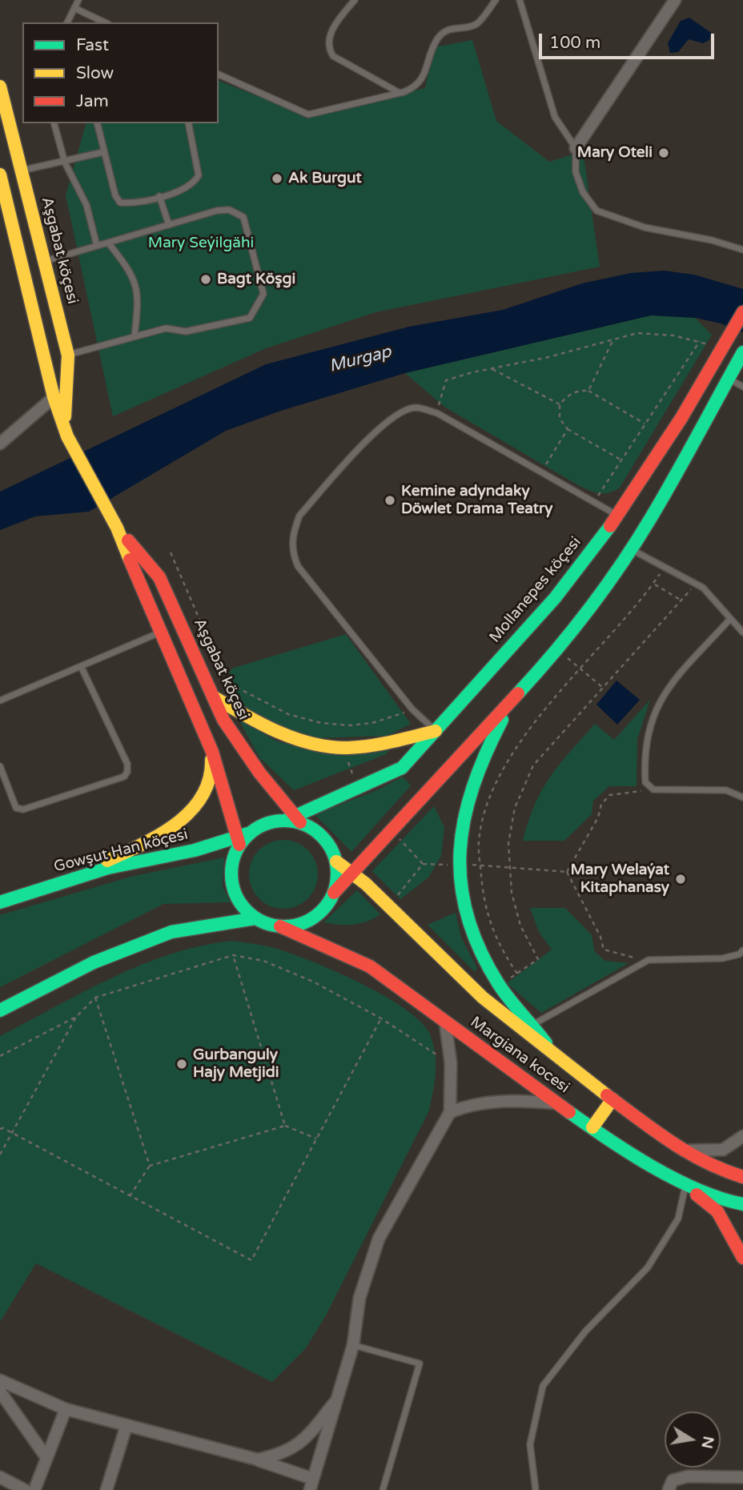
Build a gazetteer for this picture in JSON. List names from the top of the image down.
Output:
{
  "streets": {
    "main road": [
      "Aşgabat köçesi",
      "Mollanepes köçesi",
      "Gowşut Han köçesi",
      "Margiana kocesi"
    ]
  },
  "crossings": [
    ["Aşgabat köçesi", "Mollanepes köçesi"],
    ["Aşgabat köçesi", "Gowşut Han köçesi"],
    ["Aşgabat köçesi", "Margiana kocesi"],
    ["Mollanepes köçesi", "Gowşut Han köçesi"],
    ["Mollanepes köçesi", "Margiana kocesi"],
    ["Gowşut Han köçesi", "Margiana kocesi"]
  ],
  "water": ["Murgap"],
  "parks": ["Mary Seýilgähi"],
  "places": [
    "Mary Oteli",
    "Ak Burgut",
    "Bagt Köşgi",
    "Kemine adyndaky Döwlet Drama Teatry",
    "Mary Welaýat Kitaphanasy",
    "Gurbanguly Hajy Metjidi"
  ],
  "legend": ["Fast", "Slow", "Jam"],
  "scale_bar": "100 m",
  "north": "right"
}
